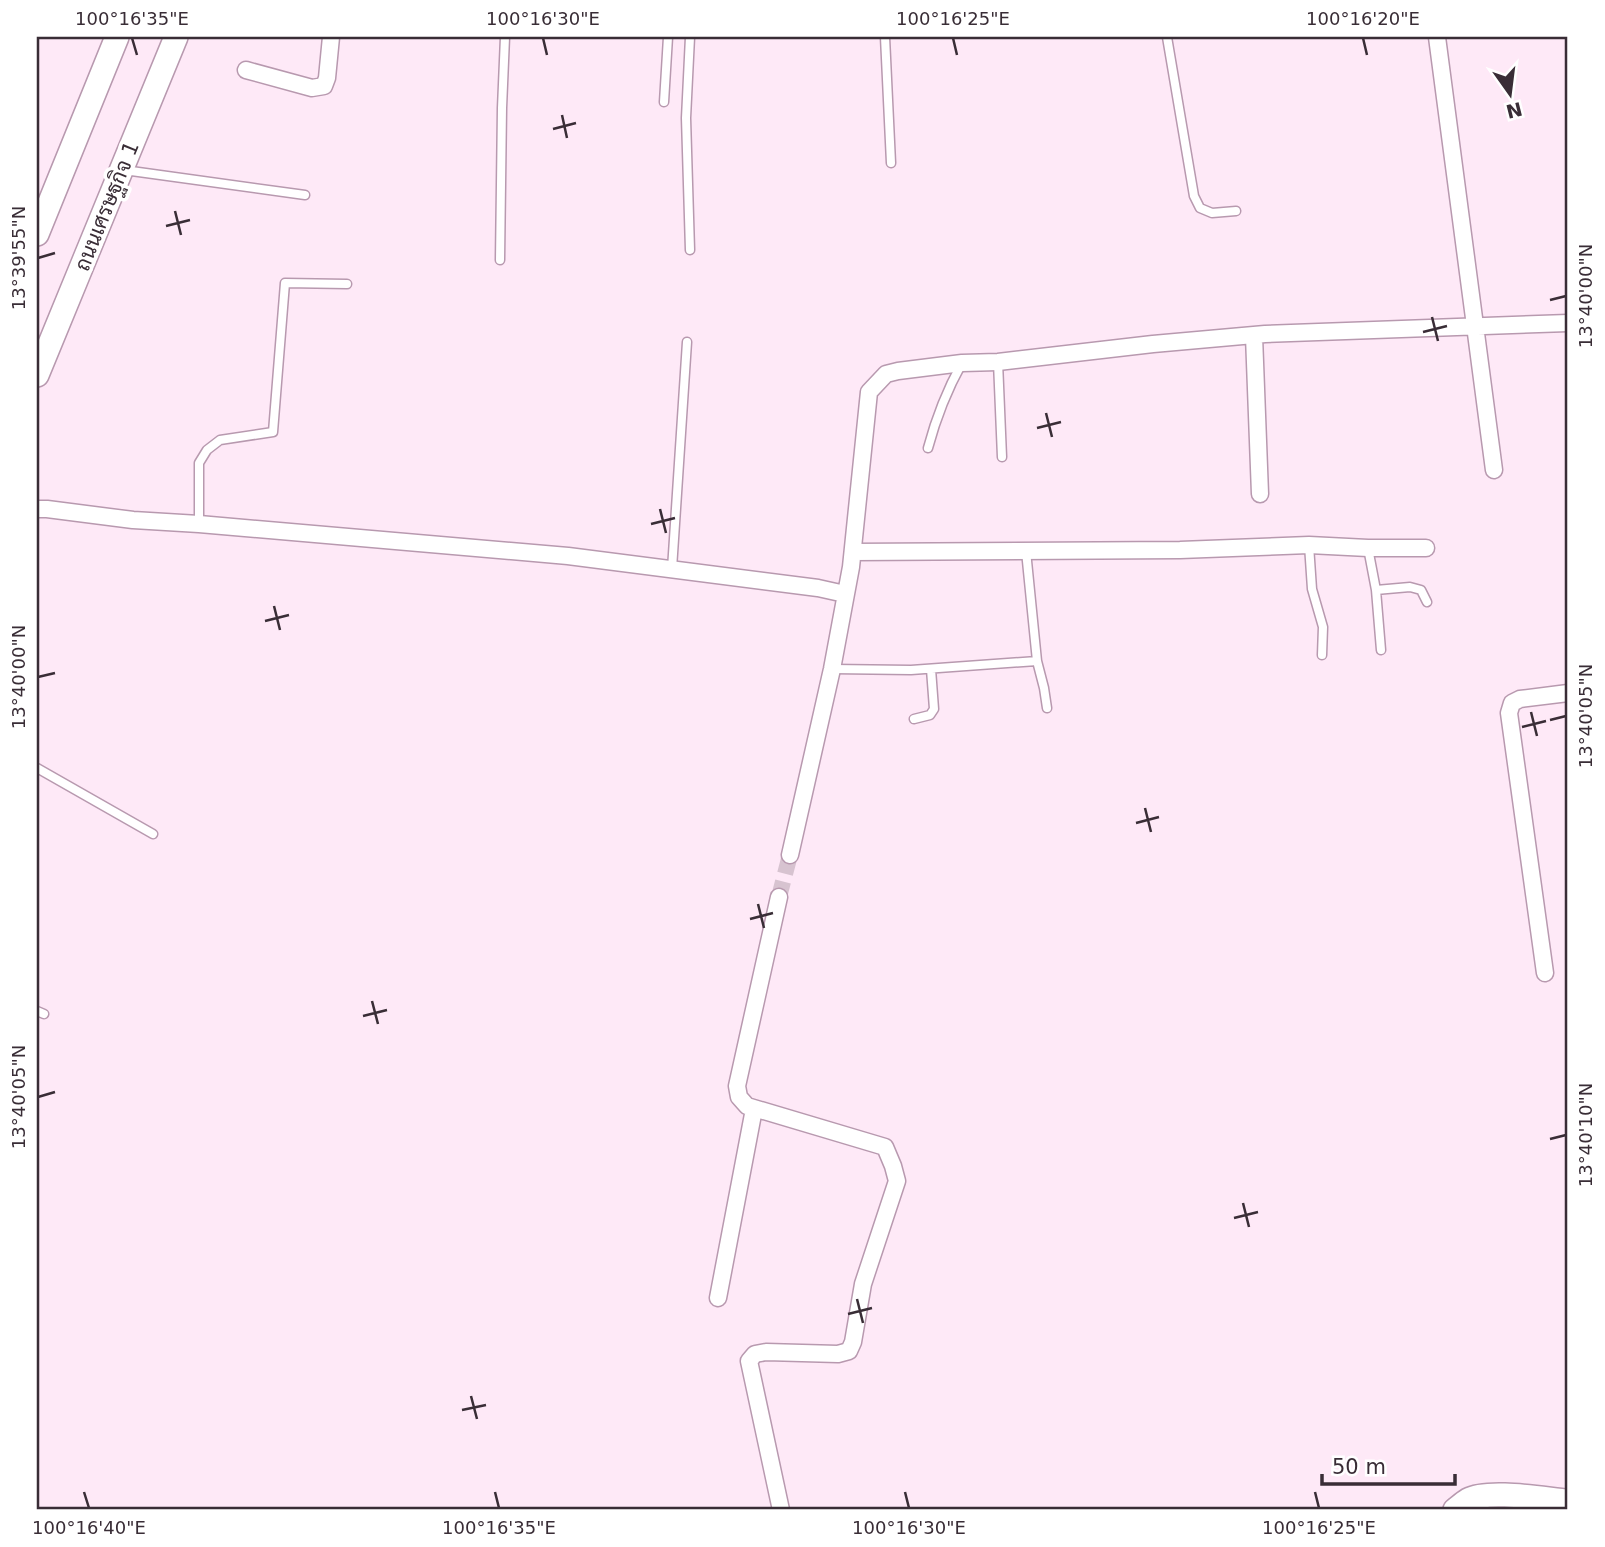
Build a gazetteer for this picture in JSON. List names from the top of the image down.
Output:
{
  "streets": {
    "main road": ["ถนนเศรษฐกิจ 1"]
  },
  "scale_bar": "50 m",
  "north": "bottom",
  "coordinates": [
    "100°16'35\"E",
    "100°16'30\"E",
    "100°16'25\"E",
    "100°16'20\"E",
    "13°39'55\"N",
    "13°40'00\"N",
    "13°40'05\"N",
    "13°40'10\"N",
    "100°16'40\"E"
  ]
}
